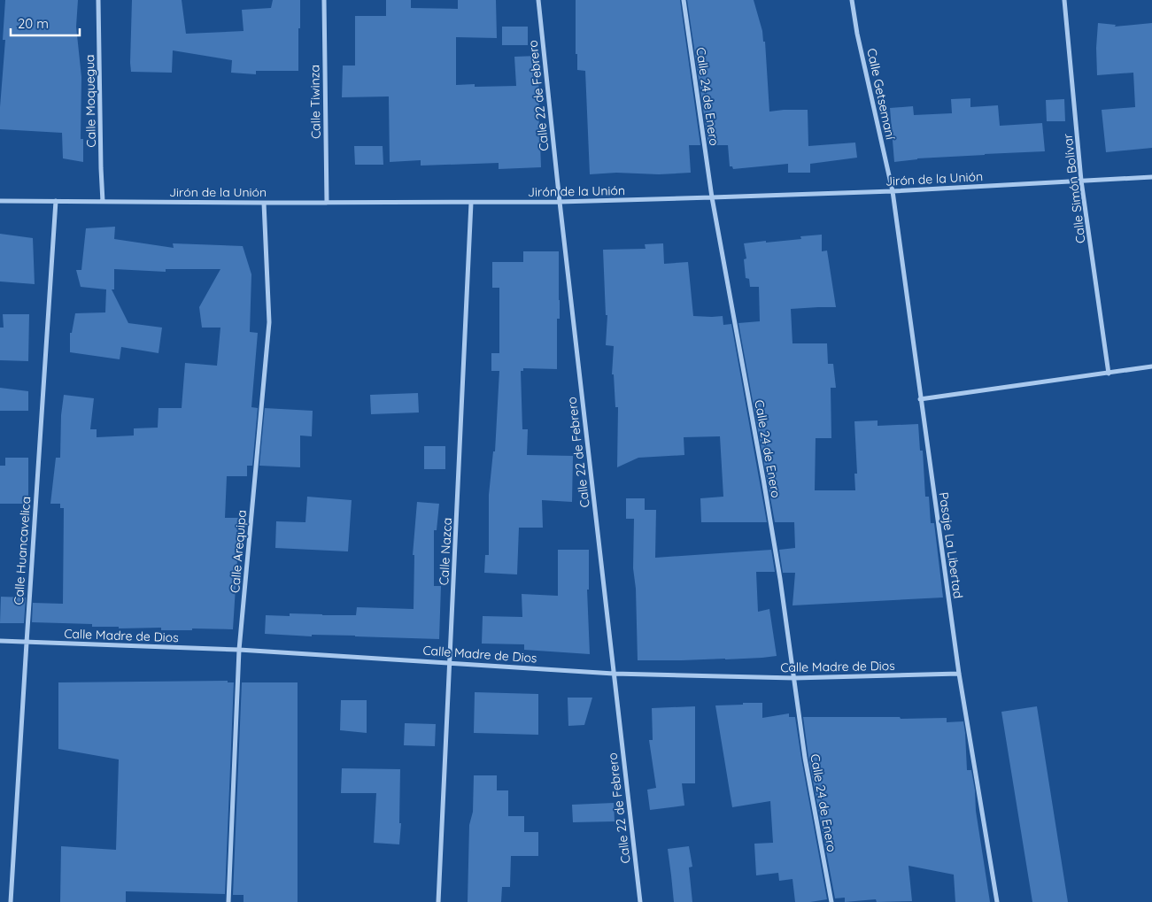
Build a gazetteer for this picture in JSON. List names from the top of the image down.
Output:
{
  "streets": {
    "street": [
      "Calle Getsemaní",
      "Calle 22 de Febrero",
      "Calle 24 de Enero",
      "Calle Moquegua",
      "Calle Tiwinza",
      "Jirón de la Unión",
      "Calle Simón Bolívar",
      "Pasaje La Libertad",
      "Calle Huancavelica",
      "Calle Arequipa",
      "Calle Nazca",
      "Calle Madre de Dios"
    ]
  },
  "crossings": [
    ["Calle Getsemaní", "Jirón de la Unión"],
    ["Calle Getsemaní", "Pasaje La Libertad"],
    ["Calle 22 de Febrero", "Jirón de la Unión"],
    ["Calle 22 de Febrero", "Calle Madre de Dios"],
    ["Calle 24 de Enero", "Jirón de la Unión"],
    ["Calle 24 de Enero", "Calle Madre de Dios"],
    ["Calle Moquegua", "Jirón de la Unión"],
    ["Calle Tiwinza", "Jirón de la Unión"],
    ["Jirón de la Unión", "Calle Simón Bolívar"],
    ["Jirón de la Unión", "Pasaje La Libertad"],
    ["Jirón de la Unión", "Calle Huancavelica"],
    ["Jirón de la Unión", "Calle Arequipa"],
    ["Jirón de la Unión", "Calle Nazca"],
    ["Pasaje La Libertad", "Calle Madre de Dios"],
    ["Calle Huancavelica", "Calle Madre de Dios"],
    ["Calle Arequipa", "Calle Madre de Dios"],
    ["Calle Nazca", "Calle Madre de Dios"]
  ],
  "scale_bar": "20 m"
}
